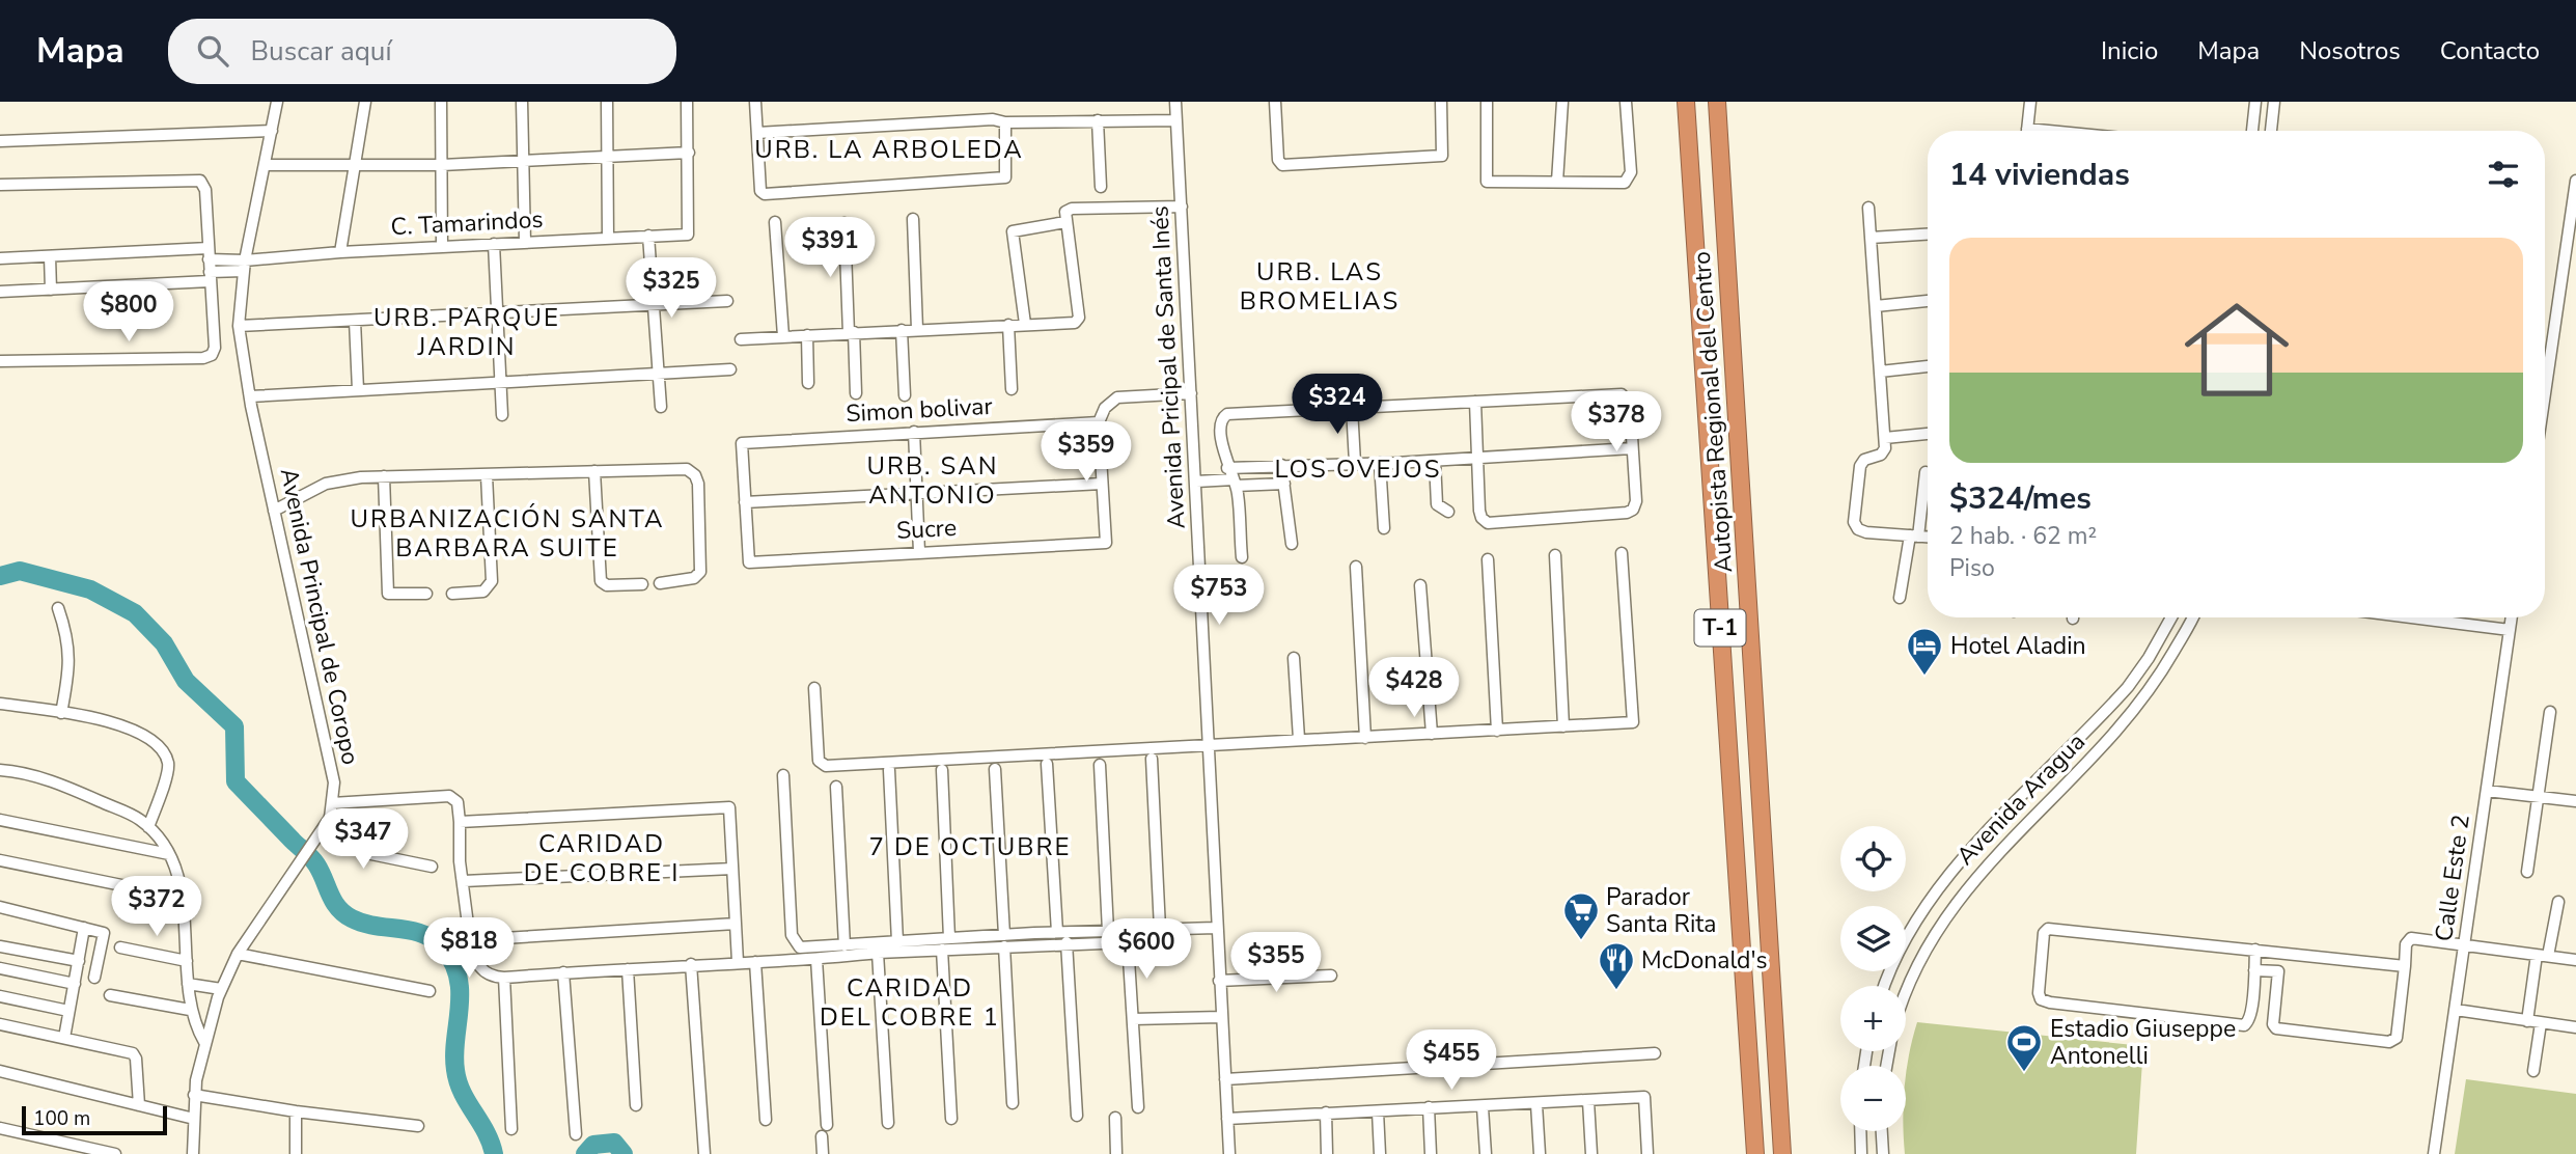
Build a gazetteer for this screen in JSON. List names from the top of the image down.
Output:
{
  "streets": {
    "highway": ["Autopista Regional del Centro", "T-1"],
    "street": [
      "C. Tamarindos",
      "Avenida Pricipal de Santa Inés",
      "Simon bolivar",
      "Sucre",
      "Avenida Principal de Coropo",
      "Avenida Aragua",
      "Calle Este 2"
    ]
  },
  "crossings": [
    ["C. Tamarindos", "Avenida Principal de Coropo"],
    ["Simon bolivar", "Sucre"]
  ],
  "districts": [
    "URB. LA ARBOLEDA",
    "URB. LAS BROMELIAS",
    "URB. PARQUE JARDIN",
    "URB. SAN ANTONIO",
    "LOS OVEJOS",
    "URBANIZACIÓN SANTA BARBARA SUITE",
    "CARIDAD DE COBRE I",
    "7 DE OCTUBRE",
    "CARIDAD DEL COBRE 1"
  ],
  "places": {
    "hotel": ["Hotel Aladin"],
    "supermarket": ["Parador Santa Rita"],
    "restaurant": ["McDonald's"],
    "sports": ["Estadio Giuseppe Antonelli"]
  },
  "scale_bar": "100 m",
  "page": {
    "header": "Mapa",
    "search": "Buscar aquí",
    "nav": [
      "Inicio",
      "Mapa",
      "Nosotros",
      "Contacto"
    ],
    "heading": "14 viviendas",
    "price": [
      "$391",
      "$325",
      "$800",
      "$324",
      "$378",
      "$359",
      "$753",
      "$428",
      "$347",
      "$372",
      "$818",
      "$600",
      "$355",
      "$455"
    ],
    "list": [
      {
        "name": "$324/mes",
        "note": "2 hab. · 62 m² · Piso"
      }
    ],
    "map_buttons": ["+", "−"],
    "scale": "100 m"
  }
}
